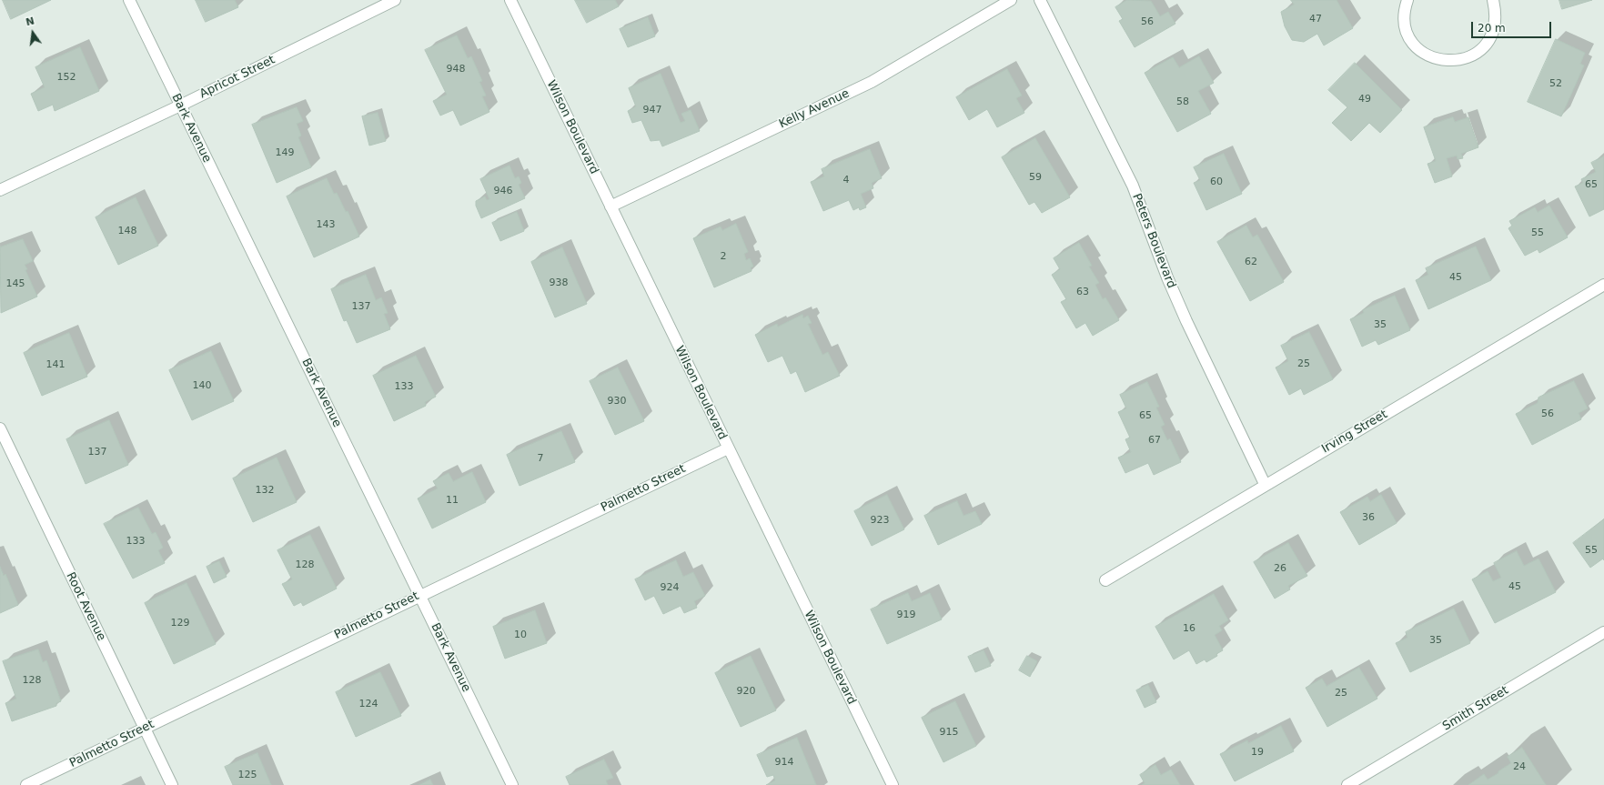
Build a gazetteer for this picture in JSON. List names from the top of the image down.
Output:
{
  "streets": {
    "street": [
      "Apricot Street",
      "Kelly Avenue",
      "Wilson Boulevard",
      "Bark Avenue",
      "Peters Boulevard",
      "Irving Street",
      "Palmetto Street",
      "Root Avenue",
      "Smith Street"
    ]
  },
  "crossings": [
    ["Apricot Street", "Bark Avenue"],
    ["Kelly Avenue", "Wilson Boulevard"],
    ["Wilson Boulevard", "Palmetto Street"],
    ["Bark Avenue", "Palmetto Street"],
    ["Peters Boulevard", "Irving Street"],
    ["Palmetto Street", "Root Avenue"]
  ],
  "house_numbers": [
    "47",
    "56",
    "948",
    "152",
    "52",
    "49",
    "58",
    "947",
    "149",
    "59",
    "4",
    "60",
    "65",
    "946",
    "143",
    "148",
    "55",
    "2",
    "62",
    "45",
    "938",
    "145",
    "63",
    "137",
    "35",
    "25",
    "141",
    "140",
    "133",
    "930",
    "56",
    "65",
    "67",
    "137",
    "7",
    "132",
    "11",
    "36",
    "923",
    "133",
    "55",
    "128",
    "26",
    "45",
    "924",
    "919",
    "129",
    "16",
    "10",
    "35",
    "128",
    "920",
    "25",
    "124",
    "915",
    "19",
    "914",
    "24",
    "125"
  ],
  "scale_bar": "20 m",
  "north": "top"
}
